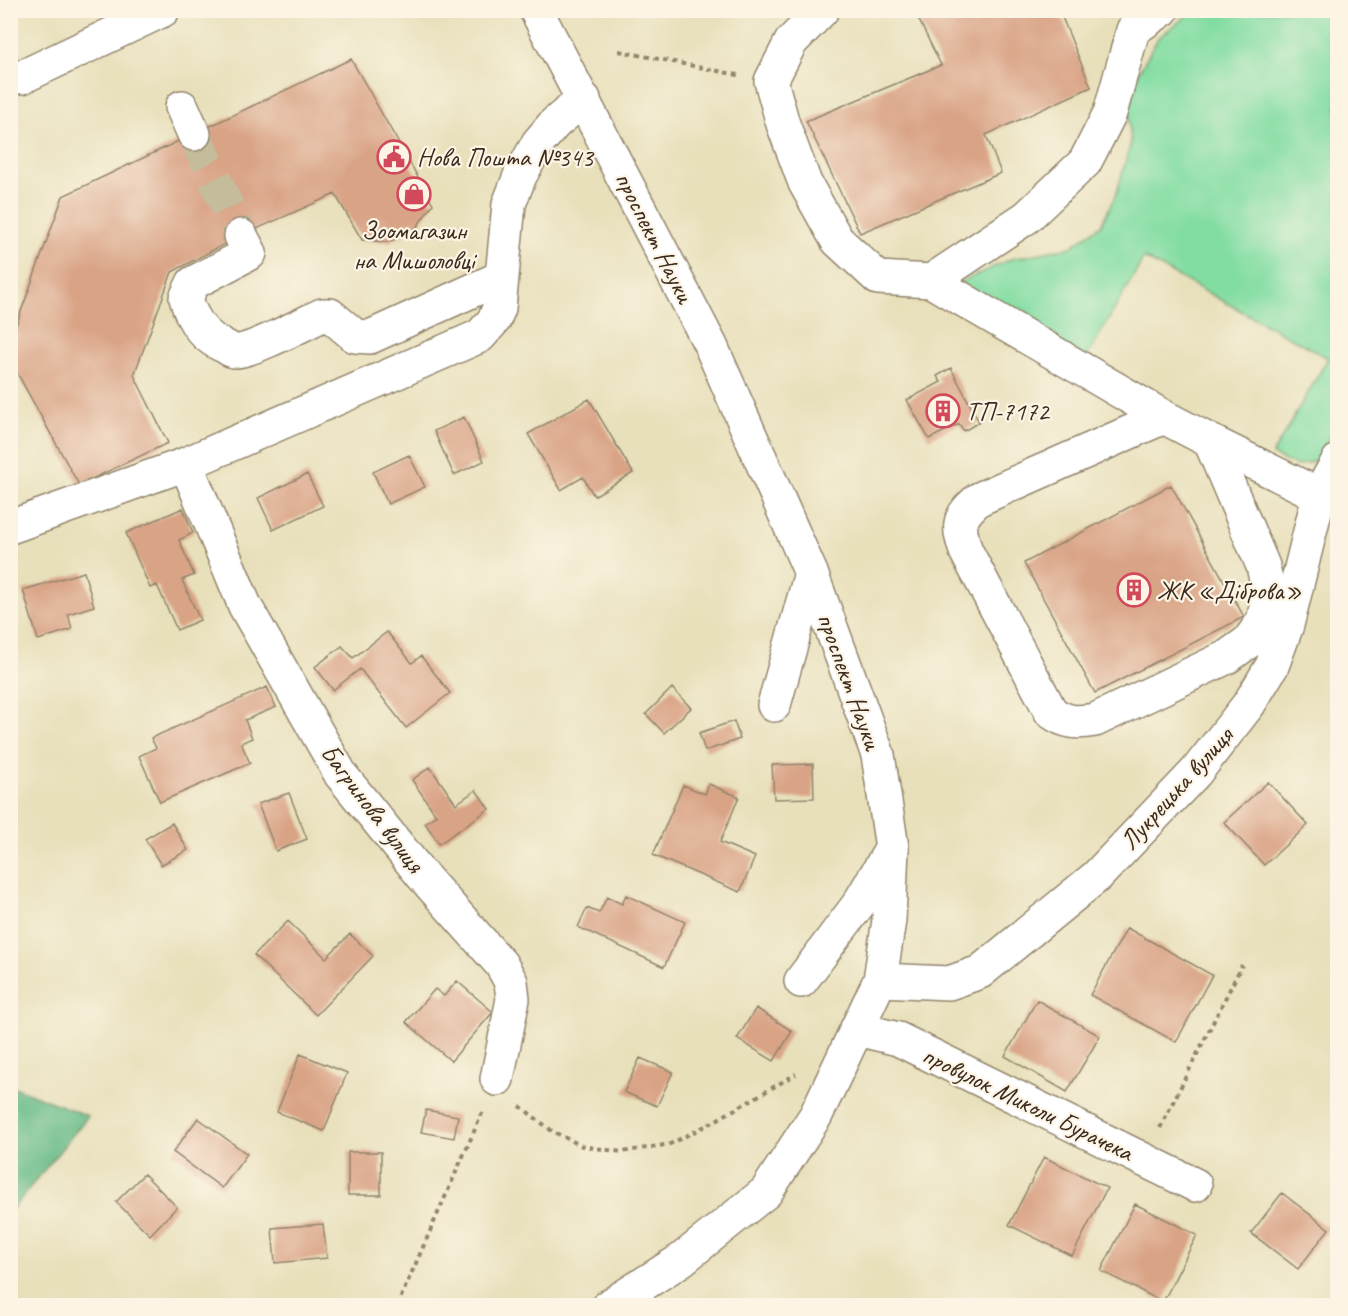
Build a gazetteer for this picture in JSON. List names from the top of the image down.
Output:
{
  "streets": {
    "street": [
      "проспект Науки",
      "Лукрецька вулиця",
      "Багринова вулиця",
      "провулок Миколи Бурачека"
    ]
  },
  "crossings": [
    ["проспект Науки", "Лукрецька вулиця"],
    ["проспект Науки", "провулок Миколи Бурачека"]
  ],
  "places": {
    "public building": ["Нова Пошта №343"],
    "shop": ["Зоомагазин на Мишоловці"],
    "building": ["ТП-7172", "ЖК «Діброва»"]
  }
}
